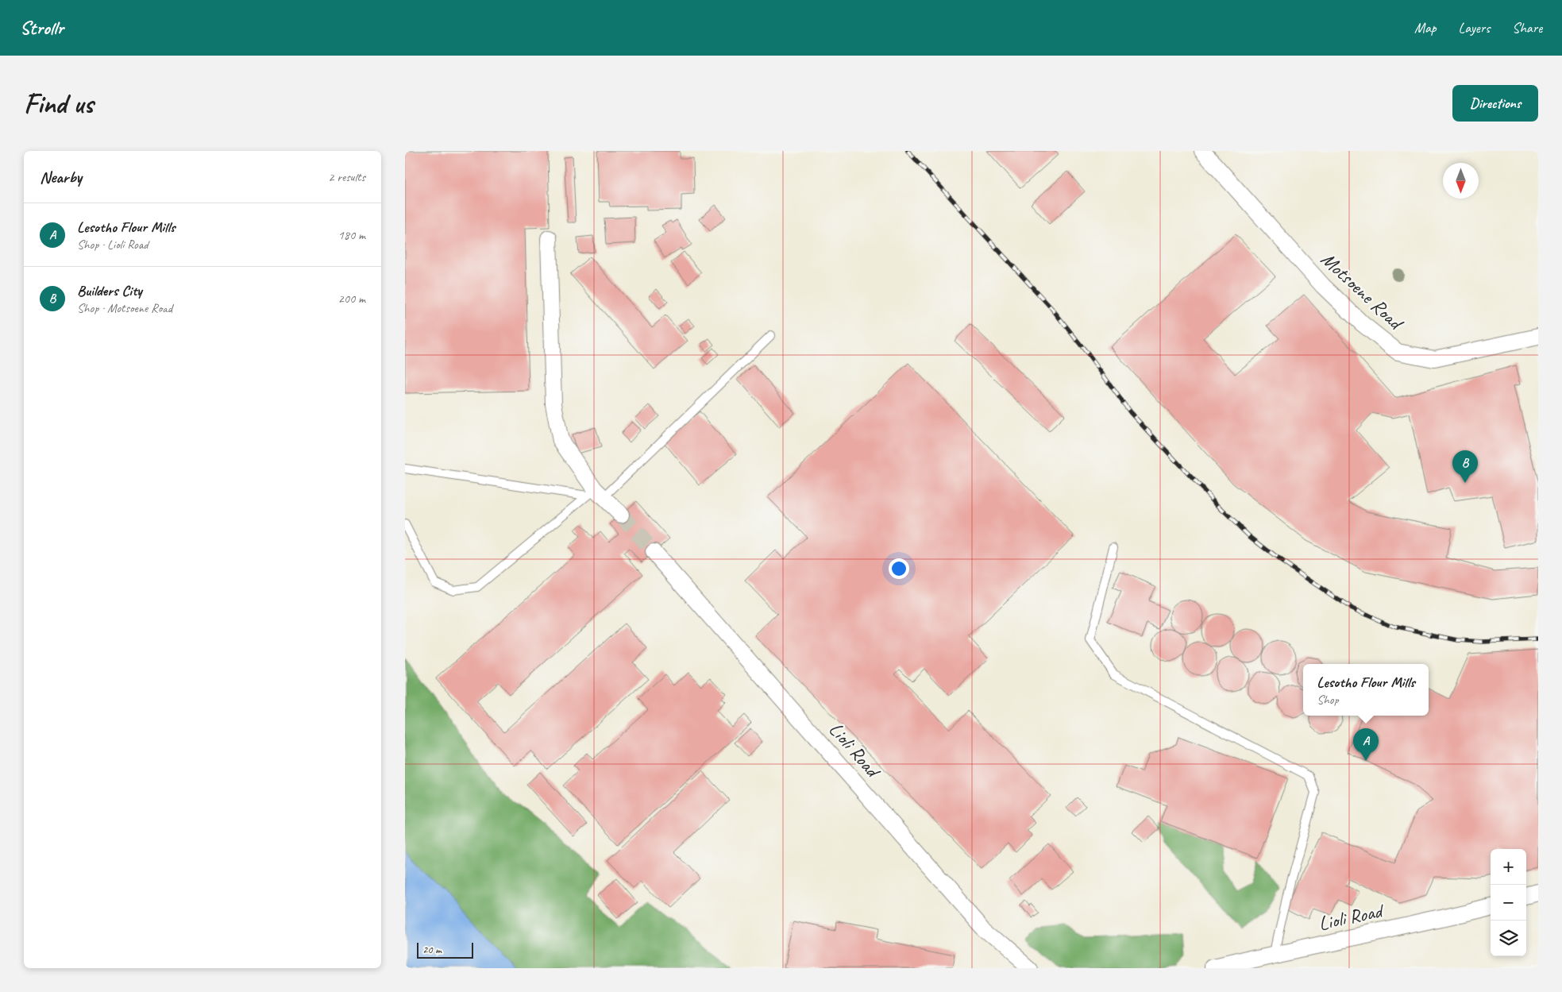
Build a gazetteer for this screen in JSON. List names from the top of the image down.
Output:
{
  "streets": {
    "street": ["Motsoene Road", "Lioli Road"]
  },
  "scale_bar": "20 m",
  "north": "bottom",
  "page": {
    "header": "Strollr",
    "nav": ["Map", "Layers", "Share"],
    "buttons": "Directions",
    "title": "Find us",
    "heading": ["Nearby", "2 results"],
    "list": [
      {
        "mark": "A",
        "name": "Lesotho Flour Mills",
        "note": "Shop · Lioli Road",
        "value": "180 m"
      },
      {
        "mark": "B",
        "name": "Builders City",
        "note": "Shop · Motsoene Road",
        "value": "200 m"
      }
    ],
    "pins": ["B", "A"],
    "popup": ["Lesotho Flour Mills", "Shop"],
    "map_buttons": ["+", "−"],
    "scale": "20 m"
  }
}
